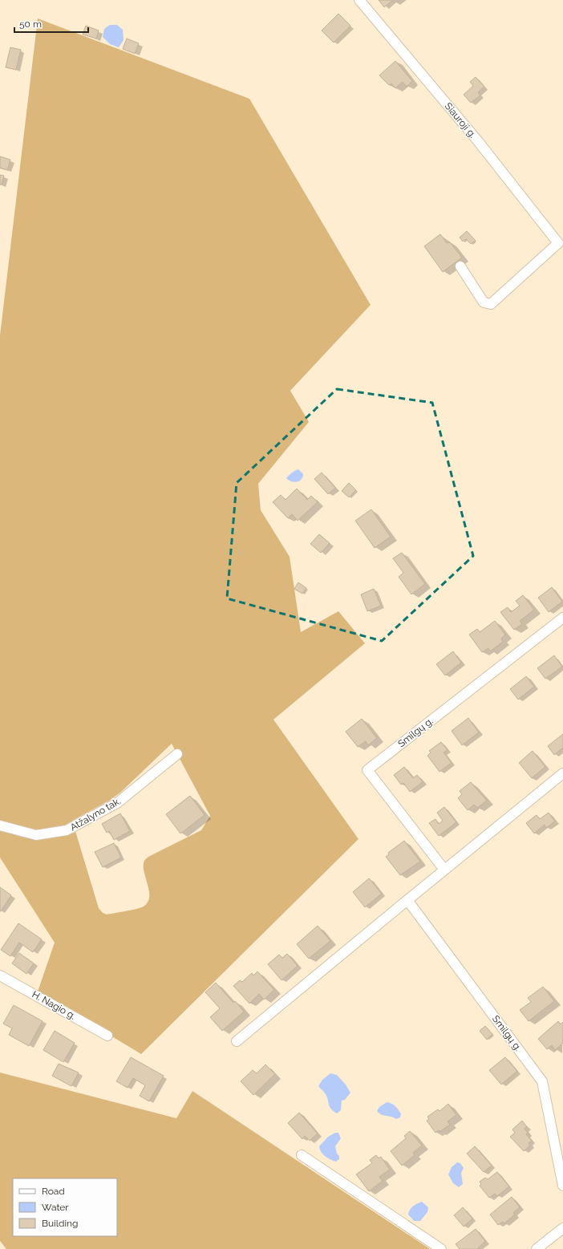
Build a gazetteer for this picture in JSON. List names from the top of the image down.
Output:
{
  "streets": {
    "street": [
      "Siauroji g.",
      "Smilgų g.",
      "Atžalyno tak.",
      "H. Nagio g."
    ]
  },
  "legend": ["Road", "Water", "Building"],
  "scale_bar": "50 m"
}
